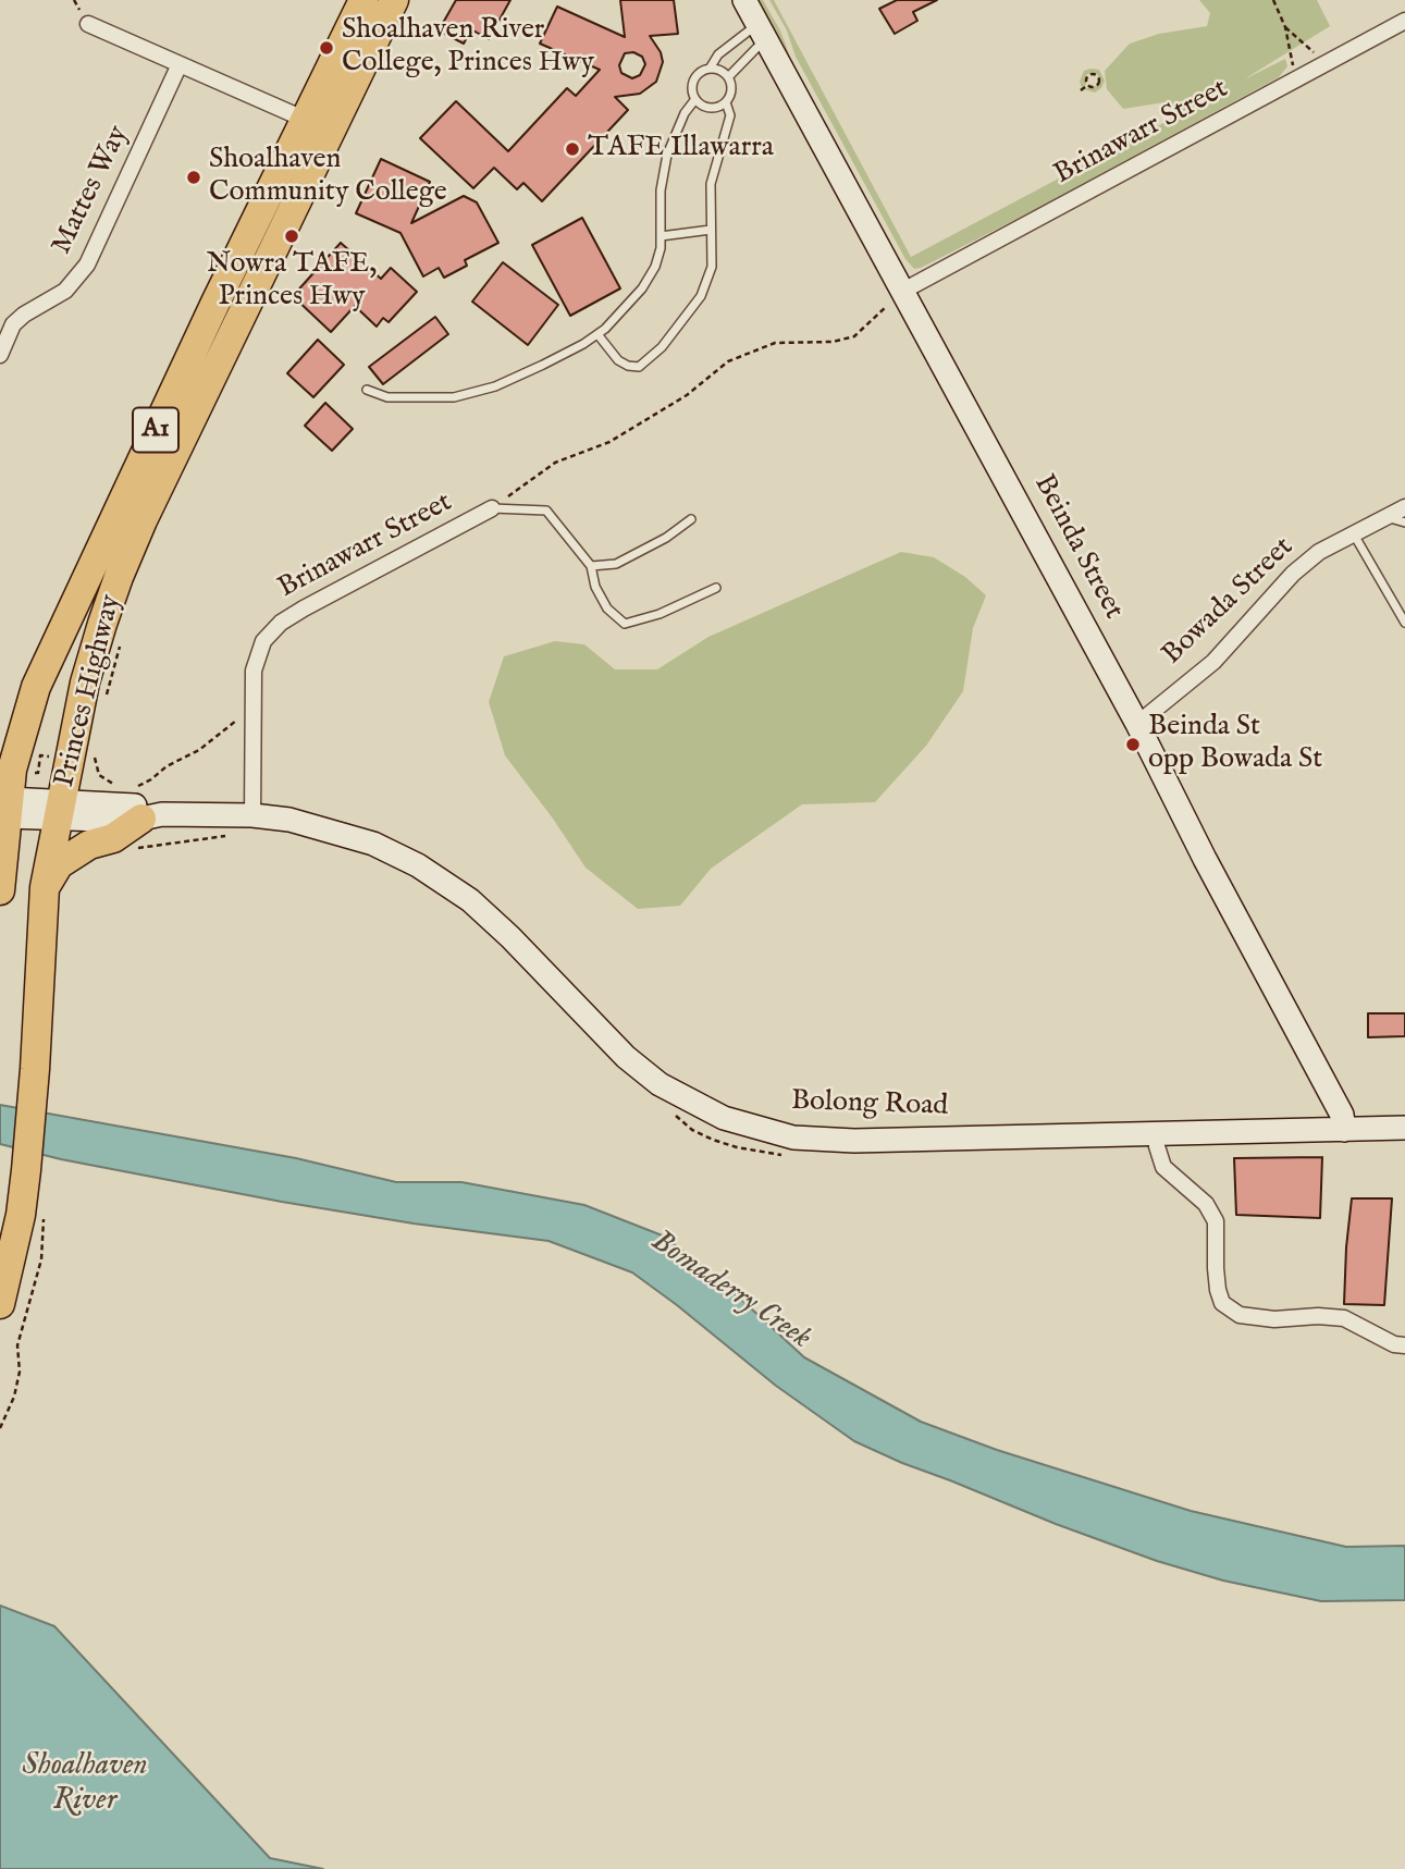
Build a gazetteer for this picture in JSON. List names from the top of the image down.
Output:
{
  "streets": {
    "highway": ["A1", "Princes Highway"],
    "main road": ["Beinda Street", "Bolong Road"],
    "street": ["Brinawarr Street", "Mattes Way", "Bowada Street"]
  },
  "crossings": [
    ["Brinawarr Street", "Beinda Street"],
    ["Brinawarr Street", "Bolong Road"],
    ["Beinda Street", "Bowada Street"],
    ["Beinda Street", "Bolong Road"],
    ["Princes Highway", "Bolong Road"]
  ],
  "water": ["Bomaderry Creek", "Shoalhaven River"],
  "places": [
    "Shoalhaven River College, Princes Hwy",
    "TAFE Illawarra",
    "Shoalhaven Community College",
    "Nowra TAFE, Princes Hwy",
    "Beinda St opp Bowada St"
  ]
}
